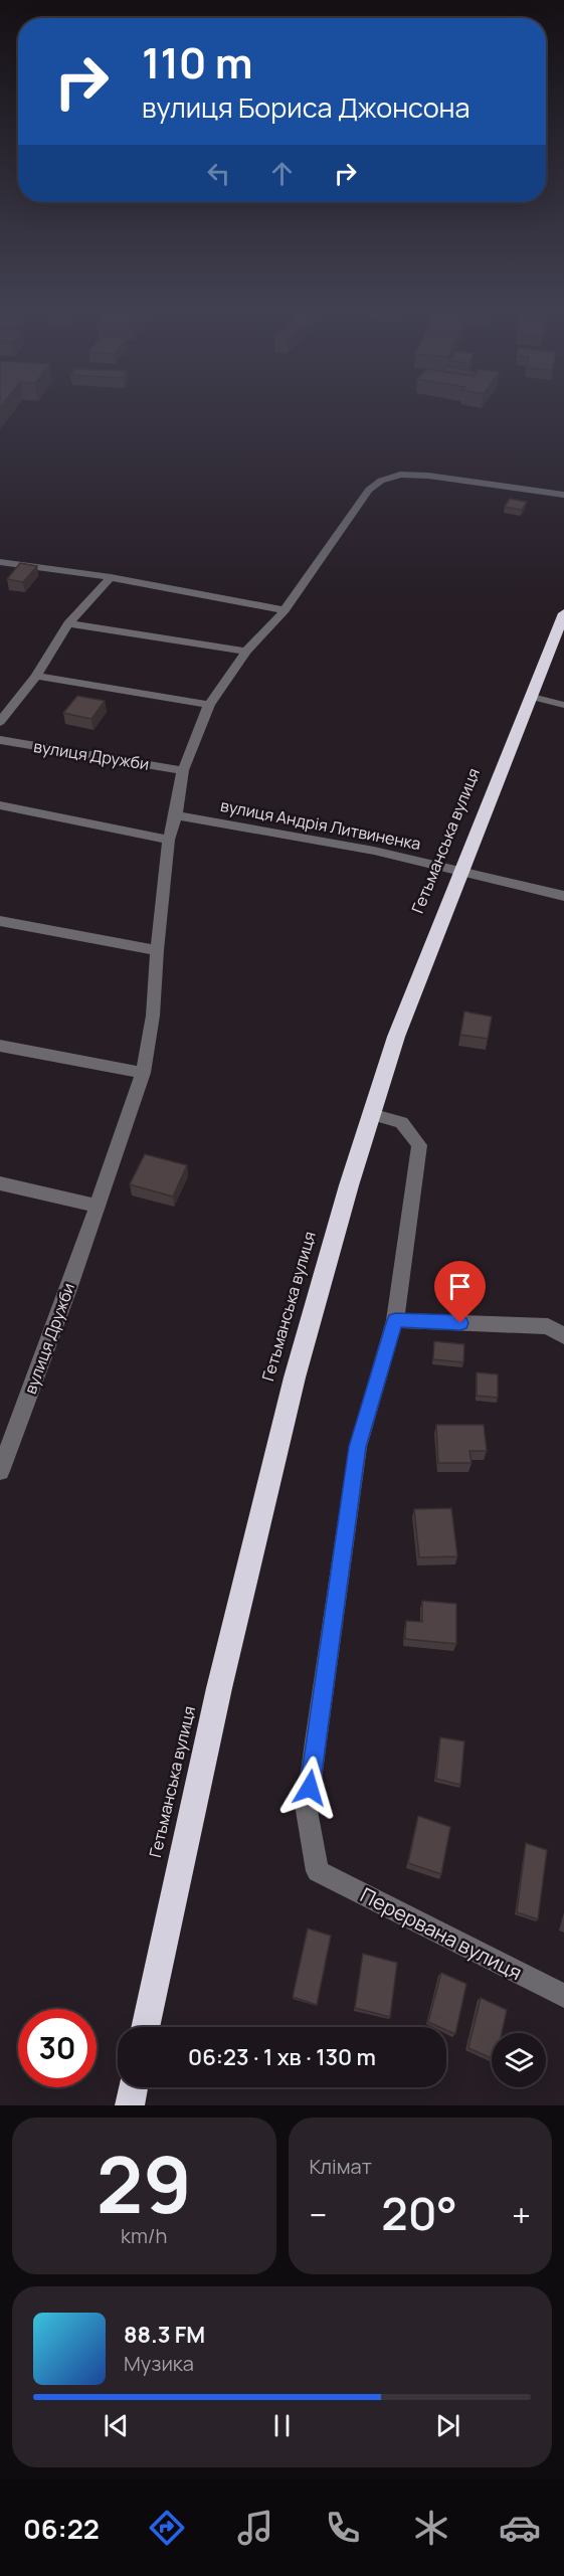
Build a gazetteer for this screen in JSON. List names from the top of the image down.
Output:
{
  "streets": {
    "highway": ["Гетьманська вулиця"],
    "street": ["вулиця Дружби", "вулиця Андрія Литвиненка", "Перервана вулиця"]
  },
  "crossings": [
    ["вулиця Дружби", "вулиця Андрія Литвиненка"],
    ["вулиця Андрія Литвиненка", "Гетьманська вулиця"]
  ],
  "page": {
    "turn": ["110 m", "вулиця Бориса Джонсона"],
    "limit": "30",
    "trip": "06:23 · 1 хв · 130 m",
    "tile": [
      ["29", "km/h"],
      "Клімат"
    ],
    "heat": ["−", "20°", "+"],
    "song": ["88.3 FM", "Музика"],
    "tabs": "06:22"
  }
}
